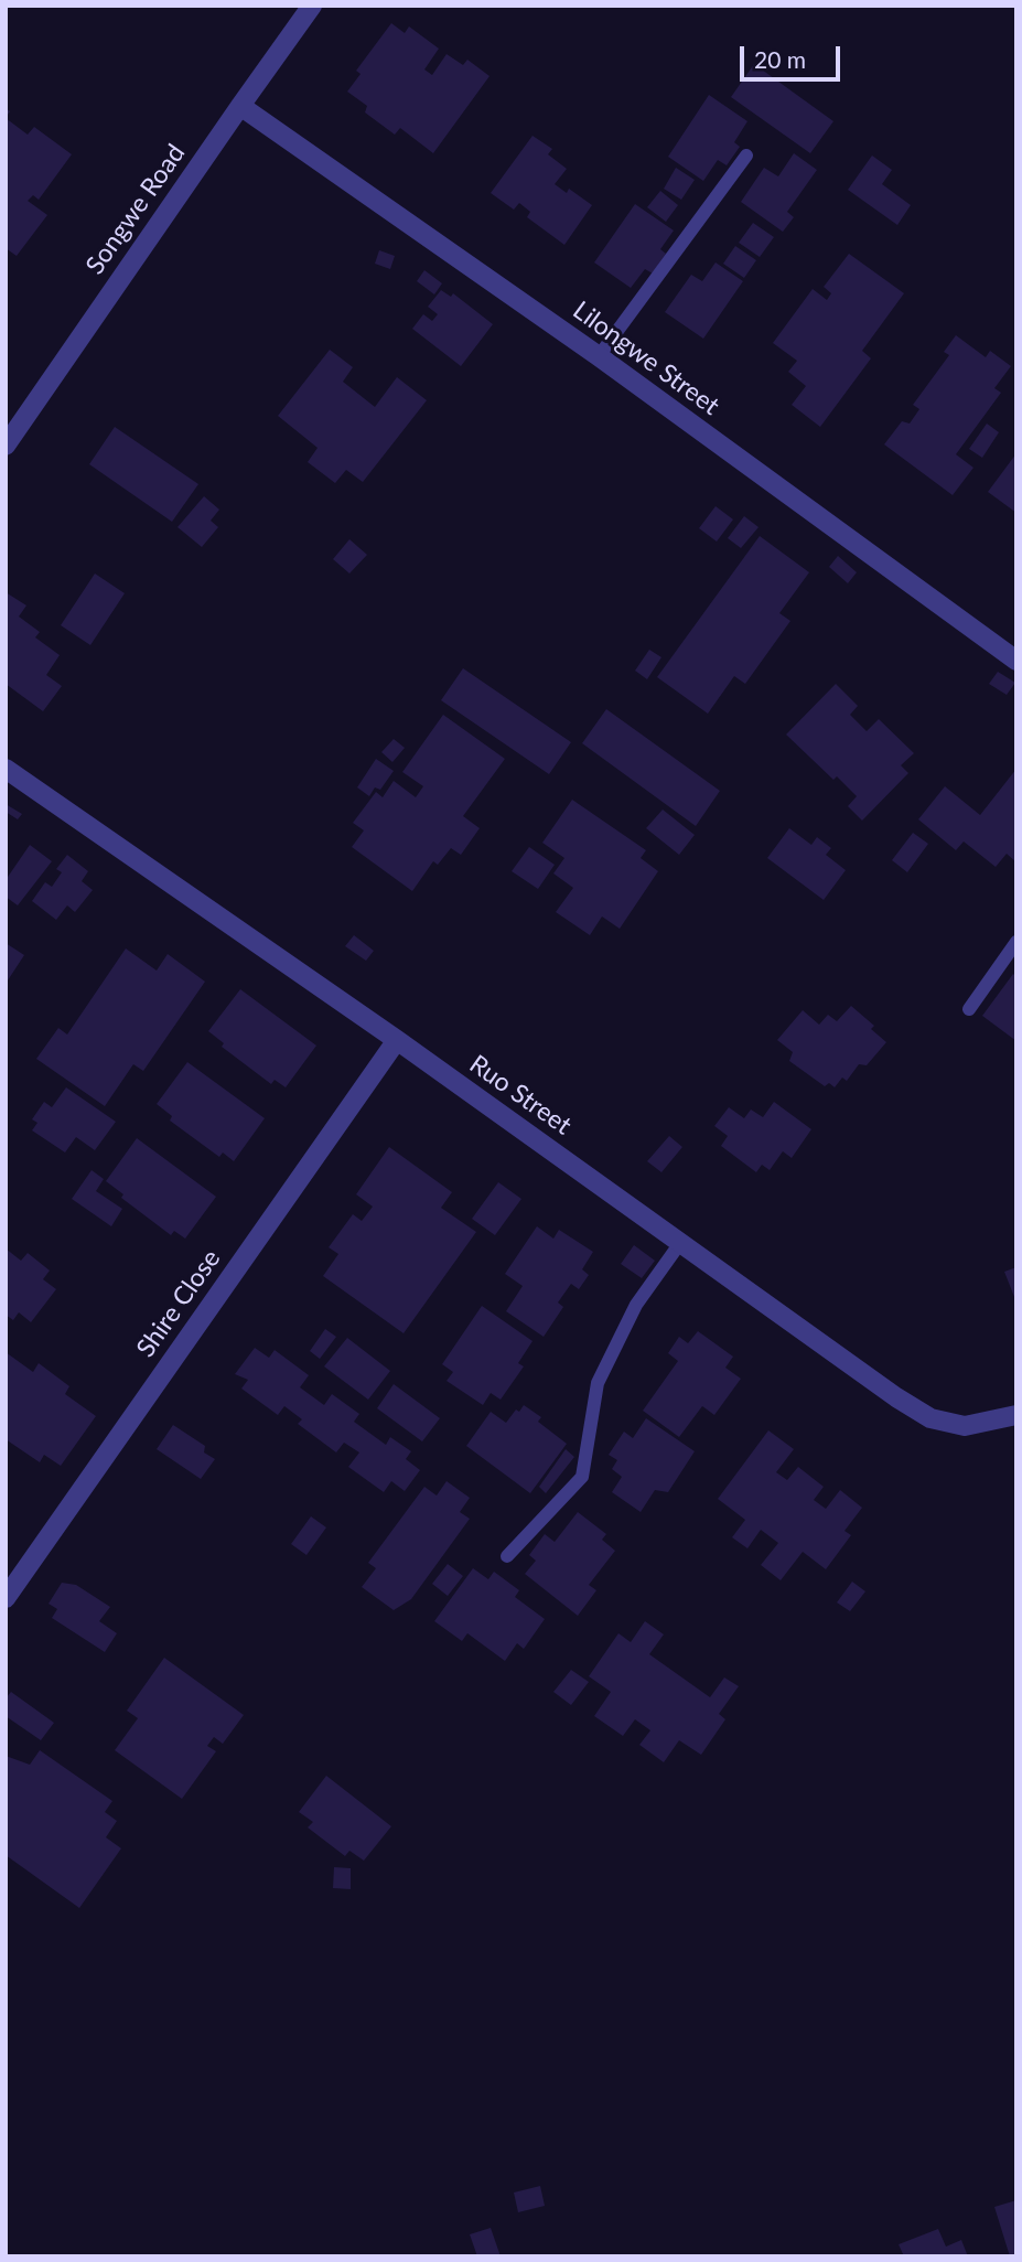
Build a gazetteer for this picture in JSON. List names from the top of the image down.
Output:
{
  "streets": {
    "street": [
      "Songwe Road",
      "Lilongwe Street",
      "Ruo Street",
      "Shire Close"
    ]
  },
  "crossings": [
    ["Songwe Road", "Lilongwe Street"],
    ["Ruo Street", "Shire Close"]
  ],
  "scale_bar": "20 m"
}
